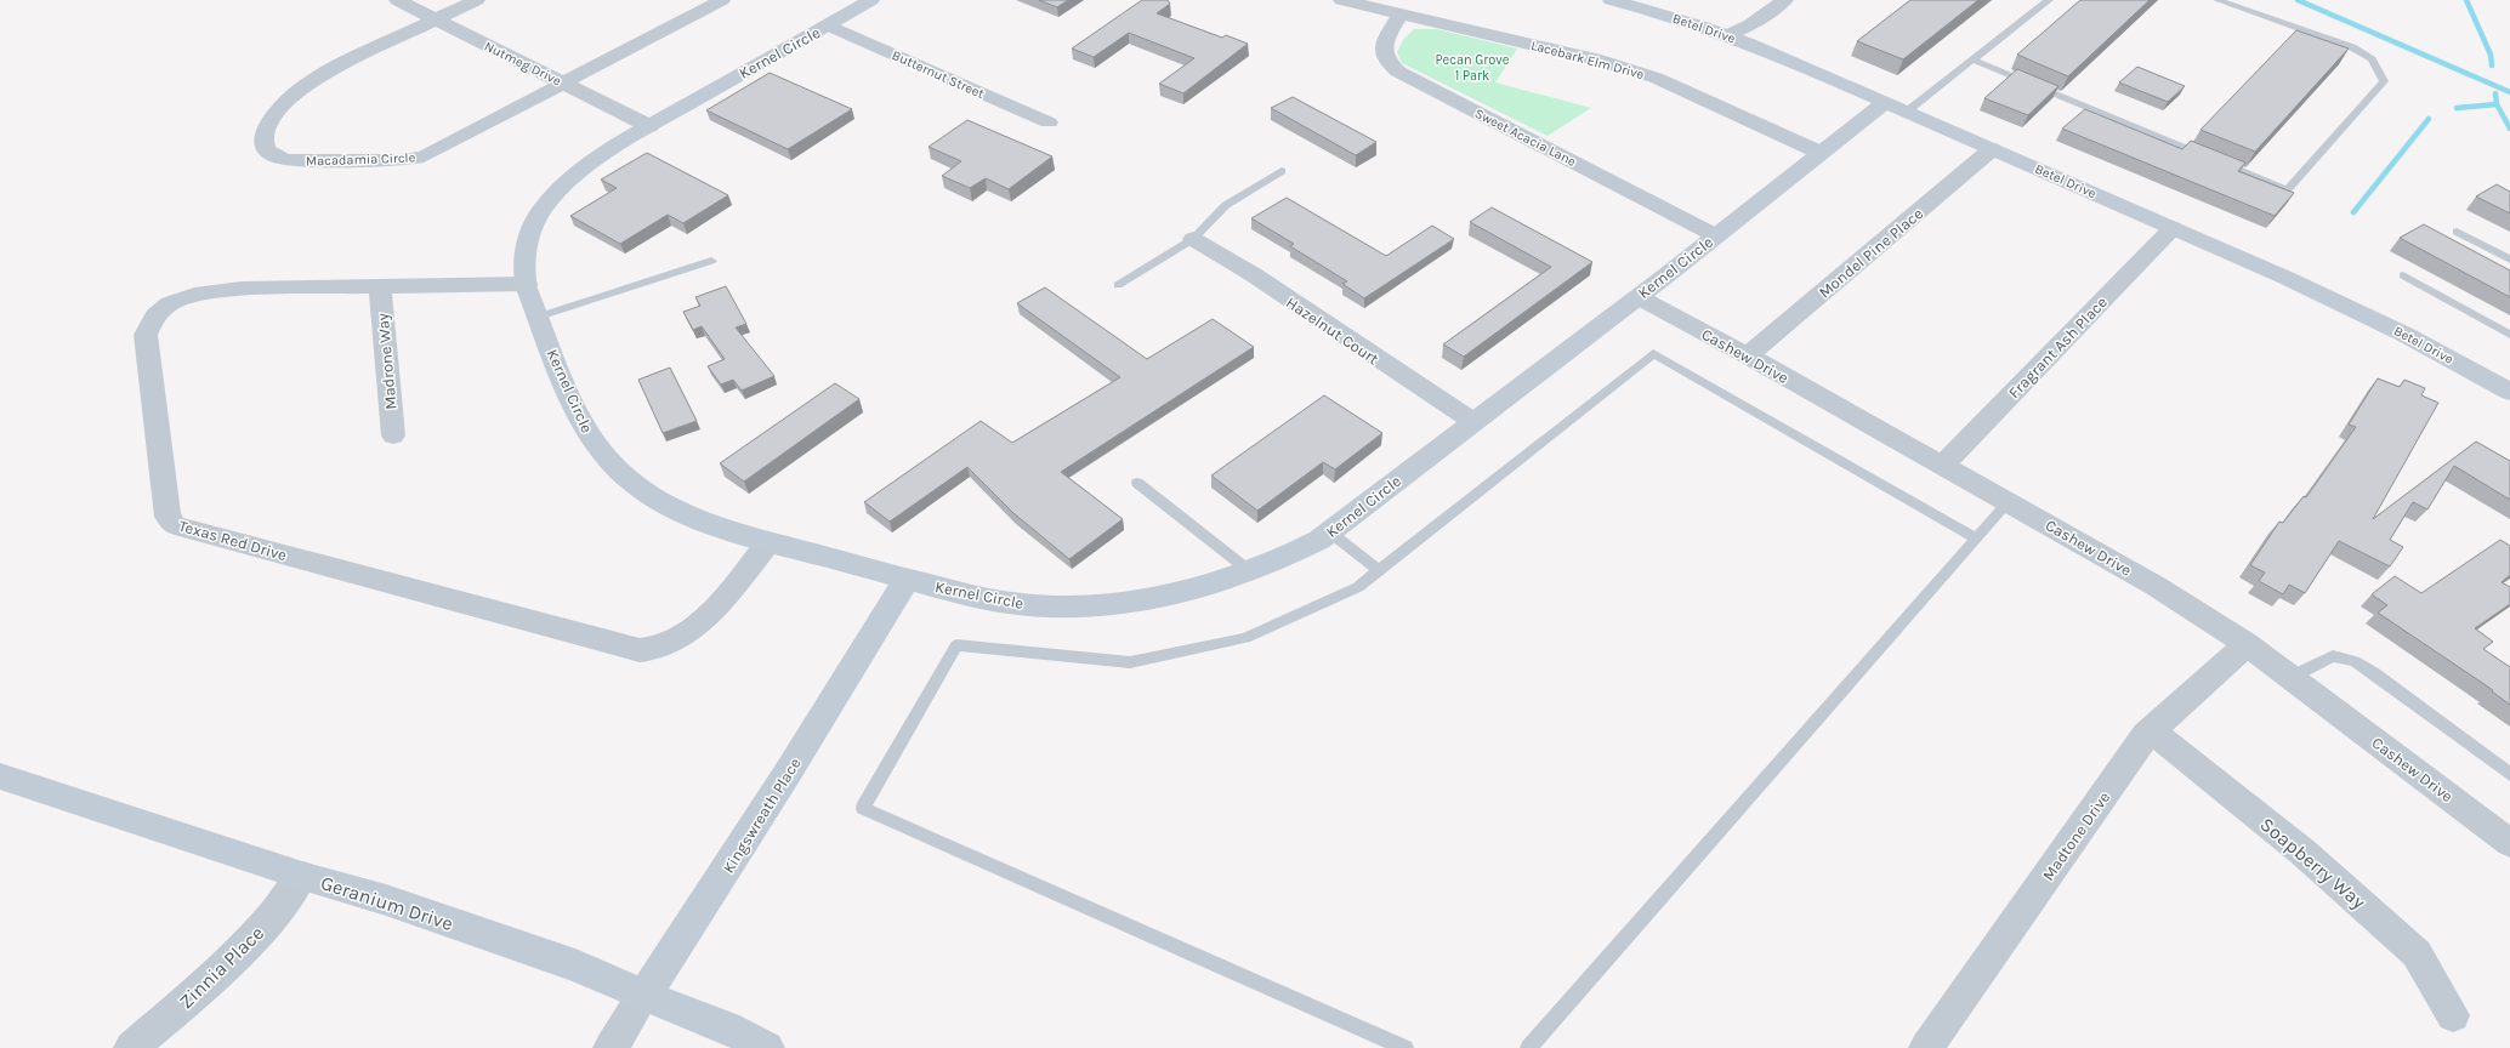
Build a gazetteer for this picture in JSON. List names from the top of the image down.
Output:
{
  "streets": {
    "street": [
      "Betel Drive",
      "Kernel Circle",
      "Lacebark Elm Drive",
      "Nutmeg Drive",
      "Butternut Street",
      "Sweet Acacia Lane",
      "Macadamia Circle",
      "Mondel Pine Place",
      "Hazelnut Court",
      "Fragrant Ash Place",
      "Cashew Drive",
      "Madrone Way",
      "Texas Red Drive",
      "Kingswreath Place",
      "Madtone Drive",
      "Soapberry Way",
      "Geranium Drive",
      "Zinnia Place"
    ]
  },
  "crossings": [
    ["Betel Drive", "Kernel Circle"],
    ["Betel Drive", "Mondel Pine Place"],
    ["Betel Drive", "Fragrant Ash Place"],
    ["Kernel Circle", "Lacebark Elm Drive"],
    ["Kernel Circle", "Nutmeg Drive"],
    ["Kernel Circle", "Butternut Street"],
    ["Kernel Circle", "Sweet Acacia Lane"],
    ["Kernel Circle", "Hazelnut Court"],
    ["Kernel Circle", "Cashew Drive"],
    ["Kernel Circle", "Texas Red Drive"],
    ["Kernel Circle", "Kingswreath Place"],
    ["Lacebark Elm Drive", "Sweet Acacia Lane"],
    ["Nutmeg Drive", "Macadamia Circle"],
    ["Mondel Pine Place", "Cashew Drive"],
    ["Fragrant Ash Place", "Cashew Drive"],
    ["Cashew Drive", "Madtone Drive"],
    ["Madrone Way", "Texas Red Drive"],
    ["Kingswreath Place", "Geranium Drive"],
    ["Madtone Drive", "Soapberry Way"],
    ["Geranium Drive", "Zinnia Place"]
  ],
  "parks": ["Pecan Grove 1 Park"]
}
